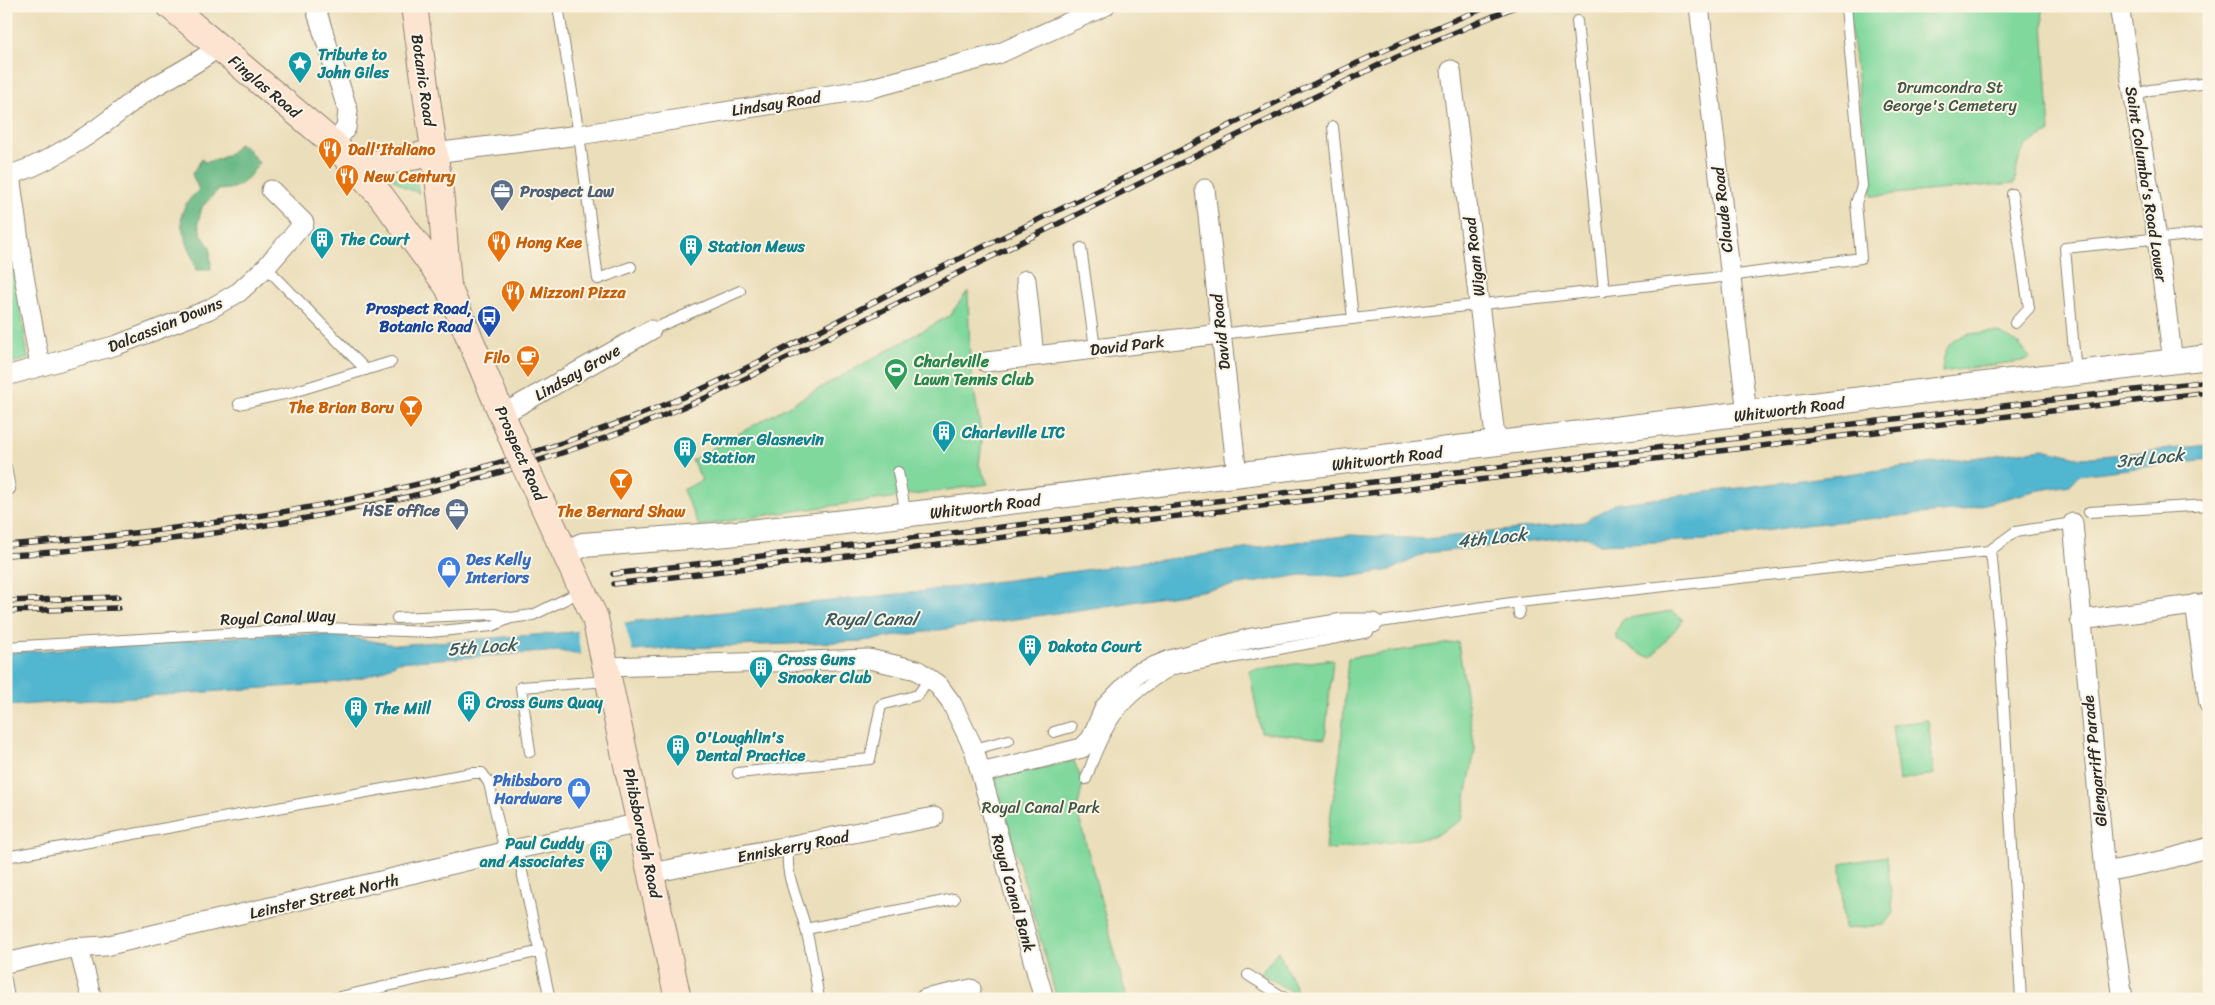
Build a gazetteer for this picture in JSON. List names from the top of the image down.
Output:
{
  "streets": {
    "main road": [
      "Botanic Road",
      "Finglas Road",
      "Prospect Road",
      "Phibsborough Road"
    ],
    "street": [
      "Lindsay Road",
      "Saint Columba's Road Lower",
      "Claude Road",
      "Wigan Road",
      "Dalcassian Downs",
      "David Road",
      "David Park",
      "Lindsay Grove",
      "Whitworth Road",
      "Glengarriff Parade",
      "Enniskerry Road",
      "Royal Canal Bank",
      "Leinster Street North"
    ],
    "lane": ["Royal Canal Way"]
  },
  "crossings": [
    ["Botanic Road", "Lindsay Road"],
    ["Botanic Road", "Prospect Road"],
    ["Finglas Road", "Prospect Road"],
    ["Lindsay Road", "Prospect Road"],
    ["Saint Columba's Road Lower", "Whitworth Road"],
    ["Claude Road", "Whitworth Road"],
    ["Wigan Road", "Whitworth Road"],
    ["David Road", "David Park"],
    ["David Road", "Whitworth Road"],
    ["Lindsay Grove", "Prospect Road"],
    ["Whitworth Road", "Prospect Road"],
    ["Prospect Road", "Royal Canal Way"],
    ["Prospect Road", "Phibsborough Road"],
    ["Phibsborough Road", "Enniskerry Road"],
    ["Phibsborough Road", "Royal Canal Bank"],
    ["Phibsborough Road", "Leinster Street North"]
  ],
  "water": [
    "3rd Lock",
    "4th Lock",
    "Royal Canal",
    "5th Lock"
  ],
  "parks": ["Drumcondra St George's Cemetery", "Royal Canal Park"],
  "places": {
    "place": ["Tribute to John Giles"],
    "restaurant": [
      "Dall'Italiano",
      "New Century",
      "Hong Kee",
      "Mizzoni Pizza"
    ],
    "office": ["Prospect Law", "HSE office"],
    "building": [
      "The Court",
      "Station Mews",
      "Charleville LTC",
      "Former Glasnevin Station",
      "Dakota Court",
      "Cross Guns Snooker Club",
      "Cross Guns Quay",
      "The Mill",
      "O'Loughlin's Dental Practice",
      "Paul Cuddy and Associates"
    ],
    "bus stop": ["Prospect Road, Botanic Road"],
    "cafe": ["Filo"],
    "sports": ["Charleville Lawn Tennis Club"],
    "bar": ["The Brian Boru", "The Bernard Shaw"],
    "shop": ["Des Kelly Interiors", "Phibsboro Hardware"]
  }
}
